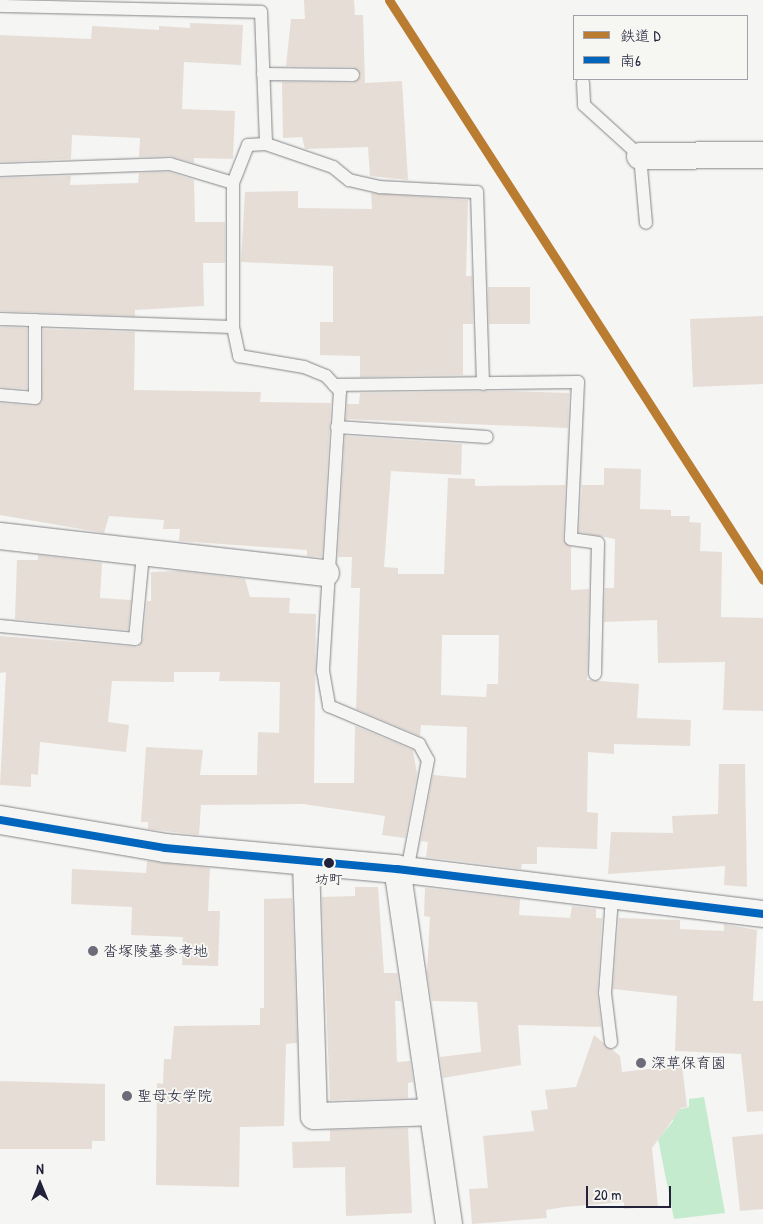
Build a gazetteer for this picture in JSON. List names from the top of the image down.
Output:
{
  "places": [
    "坊町",
    "沓塚陵墓参考地",
    "深草保育園",
    "聖母女学院"
  ],
  "lines": ["rail line D", "transit line 南6"],
  "legend": ["鉄道 D", "南6"],
  "scale_bar": "20 m",
  "north": "top"
}
